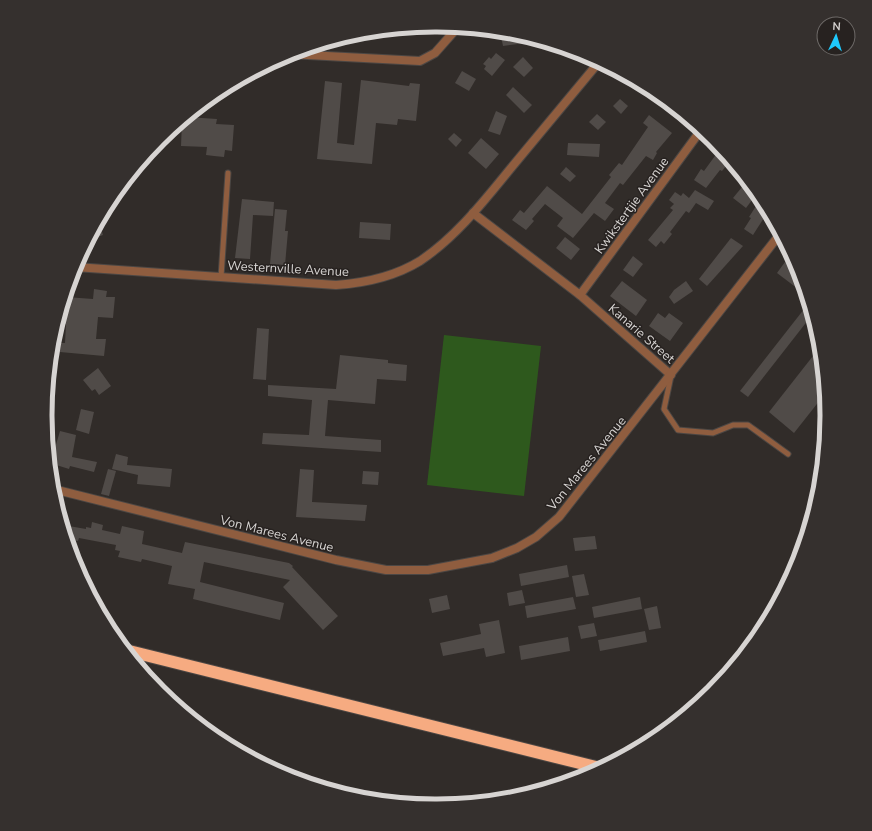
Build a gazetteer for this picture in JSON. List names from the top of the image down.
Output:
{
  "streets": {
    "street": [
      "Kwikstertjie Avenue",
      "Westernville Avenue",
      "Kanarie Street",
      "Von Marees Avenue"
    ]
  },
  "crossings": [
    ["Kwikstertjie Avenue", "Kanarie Street"],
    ["Westernville Avenue", "Kanarie Street"],
    ["Kanarie Street", "Von Marees Avenue"]
  ],
  "north": "top"
}
